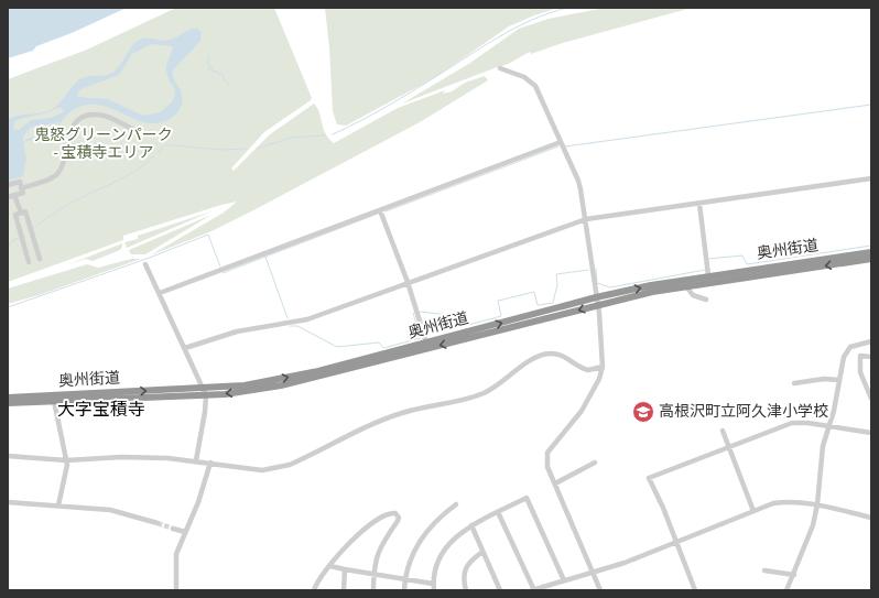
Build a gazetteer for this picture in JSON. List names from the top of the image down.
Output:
{
  "streets": {
    "highway": ["奥州街道"]
  },
  "districts": ["大字宝積寺"],
  "parks": ["鬼怒グリーンパーク - 宝積寺エリア"],
  "places": {
    "school or university": ["高根沢町立阿久津小学校"]
  }
}
